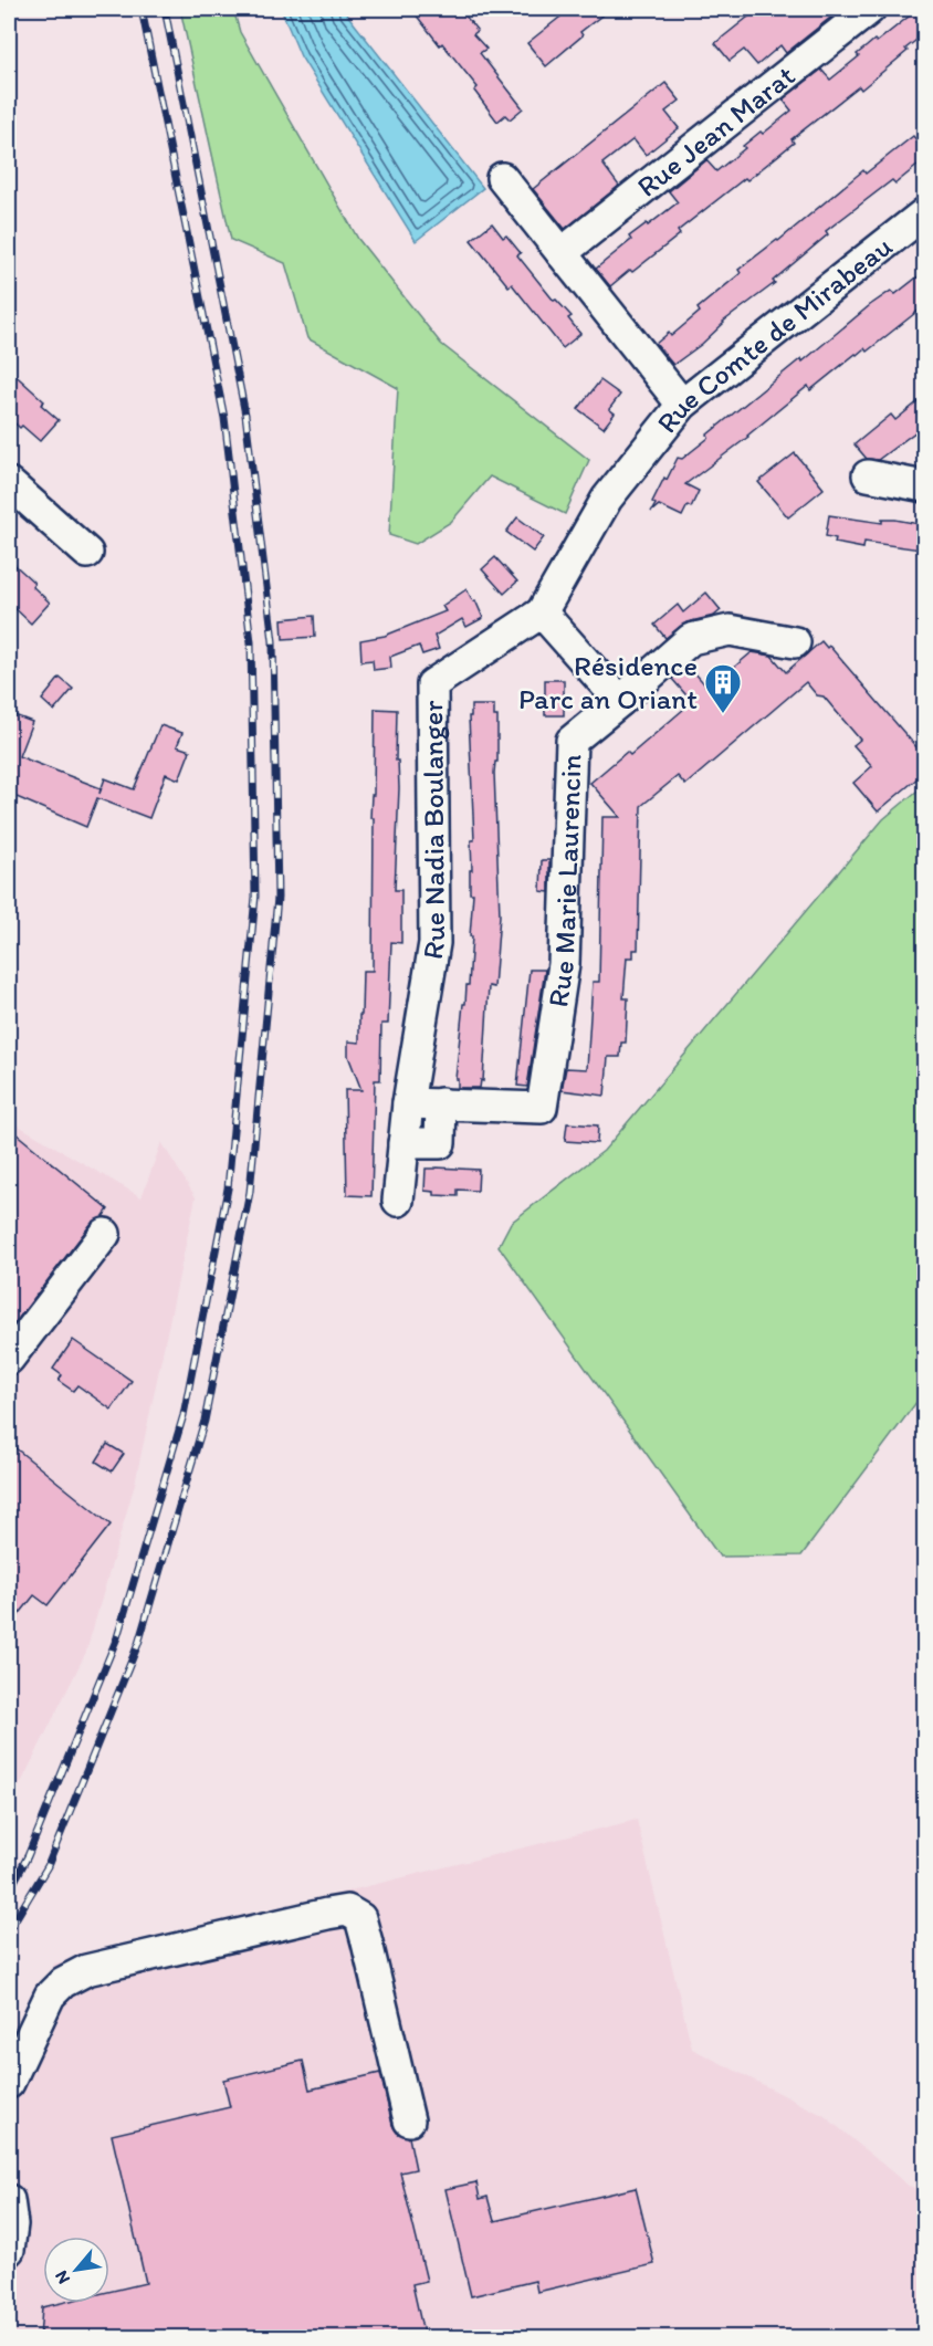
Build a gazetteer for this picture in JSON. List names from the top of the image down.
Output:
{
  "streets": {
    "street": [
      "Rue Jean Marat",
      "Rue Comte de Mirabeau",
      "Rue Nadia Boulanger",
      "Rue Marie Laurencin"
    ]
  },
  "crossings": [
    ["Rue Comte de Mirabeau", "Rue Nadia Boulanger"],
    ["Rue Nadia Boulanger", "Rue Marie Laurencin"]
  ],
  "places": {
    "building": ["Résidence Parc an Oriant"]
  },
  "north": "bottom left"
}
